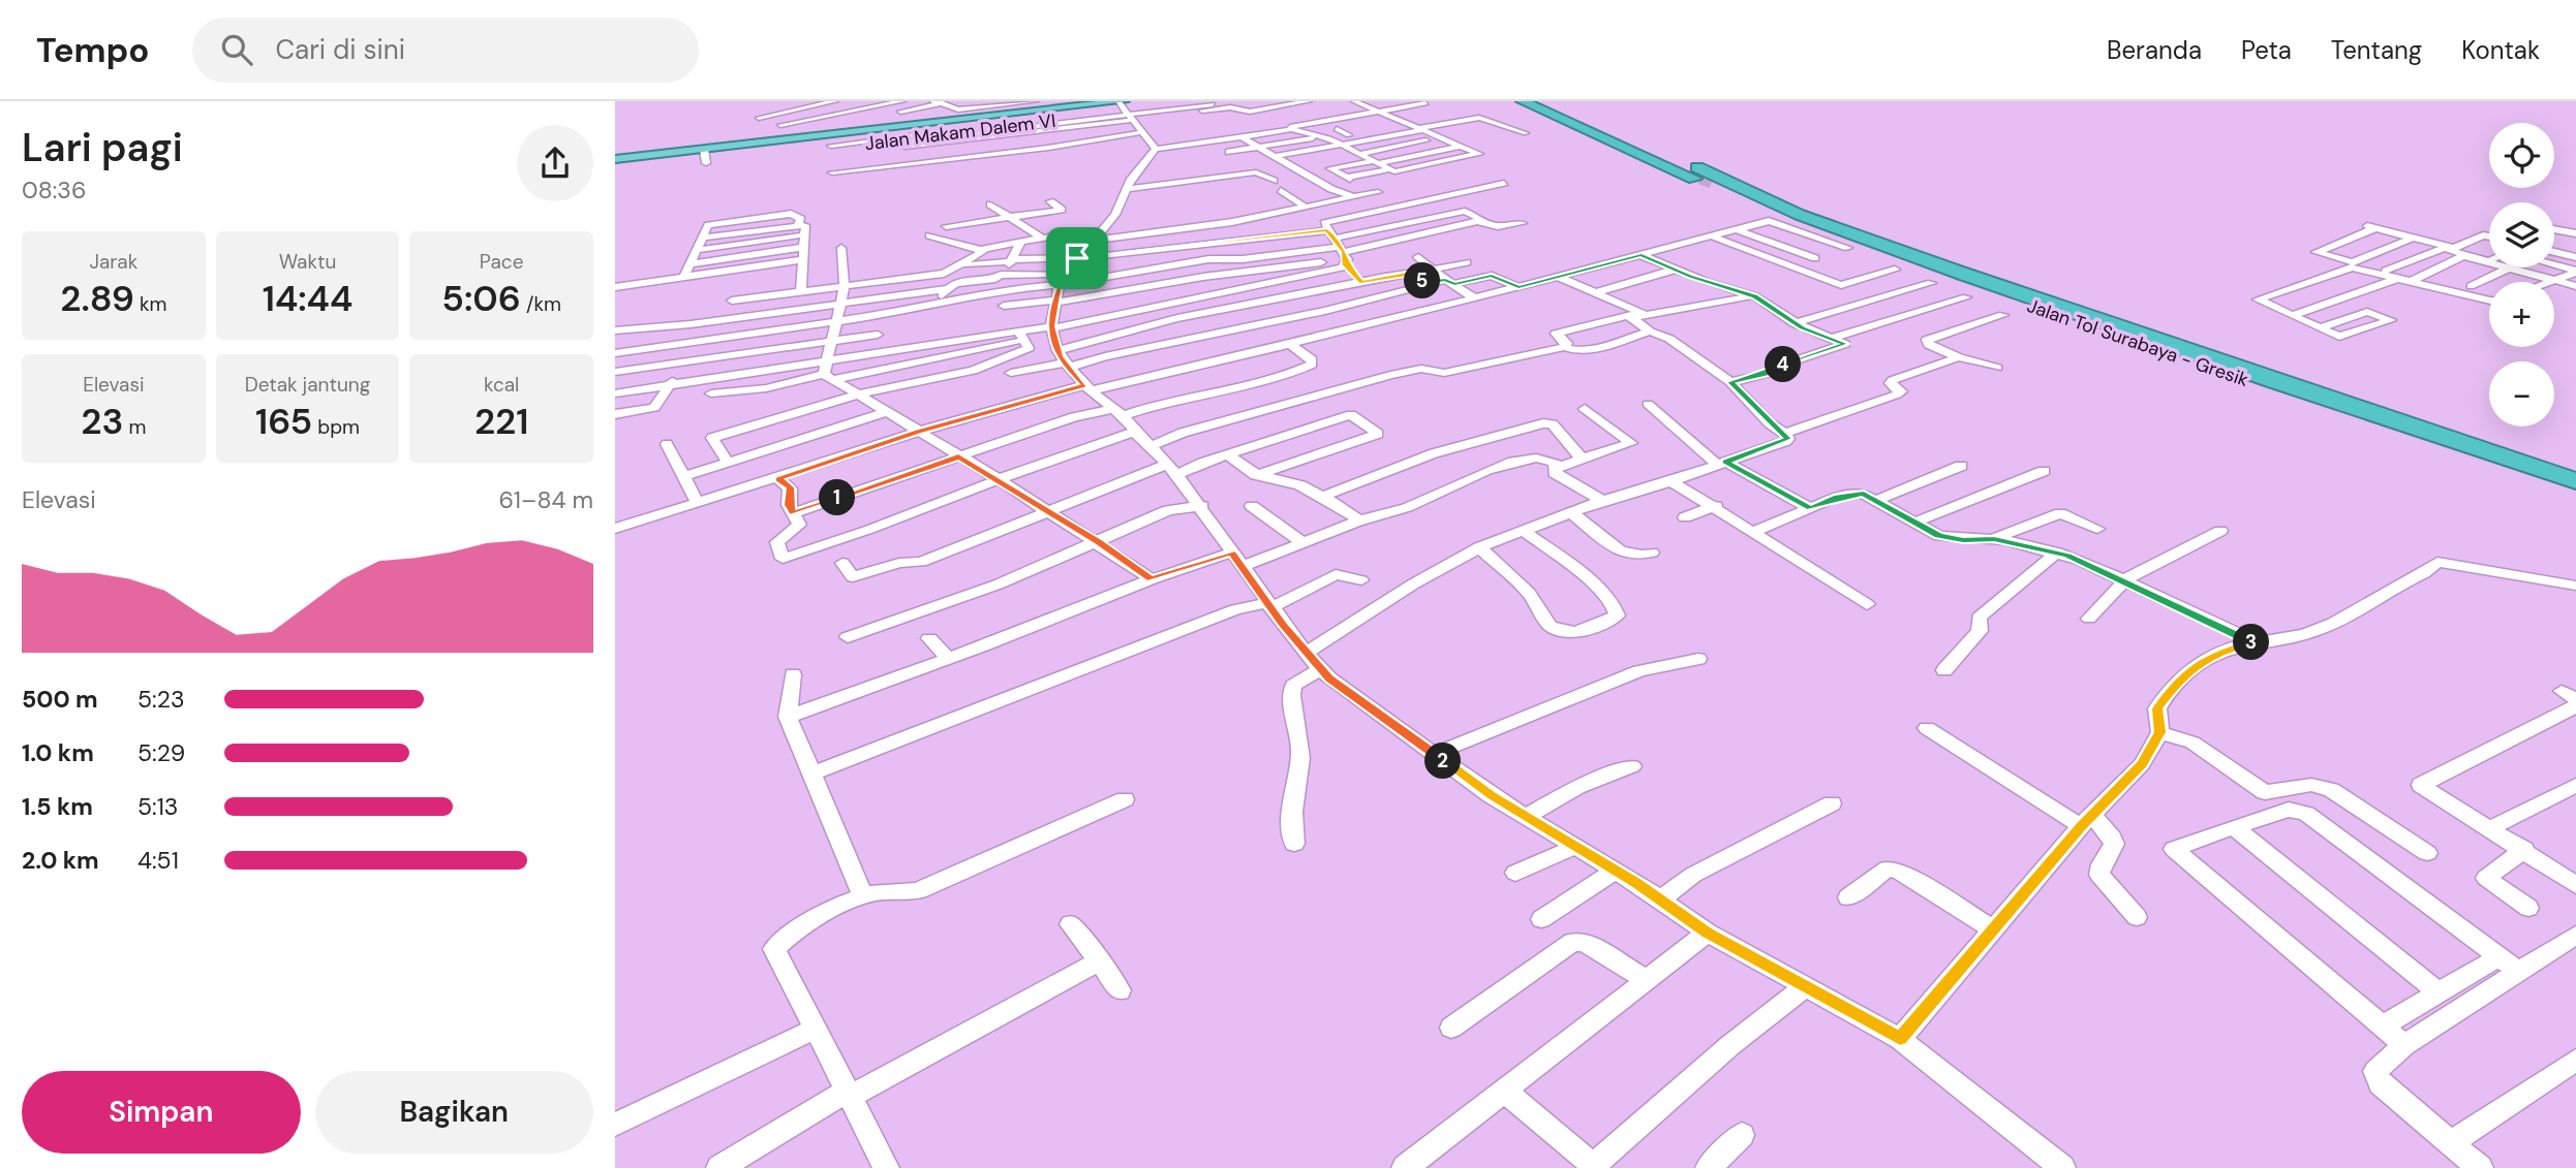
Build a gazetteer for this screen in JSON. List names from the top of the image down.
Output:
{
  "streets": {
    "highway": ["Jalan Tol Surabaya - Gresik"],
    "street": ["Jalan Makam Dalem VI"]
  },
  "page": {
    "header": "Tempo",
    "search": "Cari di sini",
    "nav": [
      "Beranda",
      "Peta",
      "Tentang",
      "Kontak"
    ],
    "heading": ["Lari pagi", "08:36"],
    "map_buttons": ["+", "−"],
    "stats": [
      ["Jarak", "2.89 km"],
      ["Waktu", "14:44"],
      ["Pace", "5:06 /km"],
      ["Elevasi", "23 m"],
      ["Detak jantung", "165 bpm"],
      ["kcal", "221"]
    ],
    "pins": [
      "5",
      "4",
      "1",
      "3",
      "2"
    ],
    "chart": ["Elevasi", "61–84 m"],
    "list": [
      {
        "name": "500 m",
        "note": "5:23"
      },
      {
        "name": "1.0 km",
        "note": "5:29"
      },
      {
        "name": "1.5 km",
        "note": "5:13"
      },
      {
        "name": "2.0 km",
        "note": "4:51"
      }
    ],
    "buttons": ["Simpan", "Bagikan"]
  }
}
